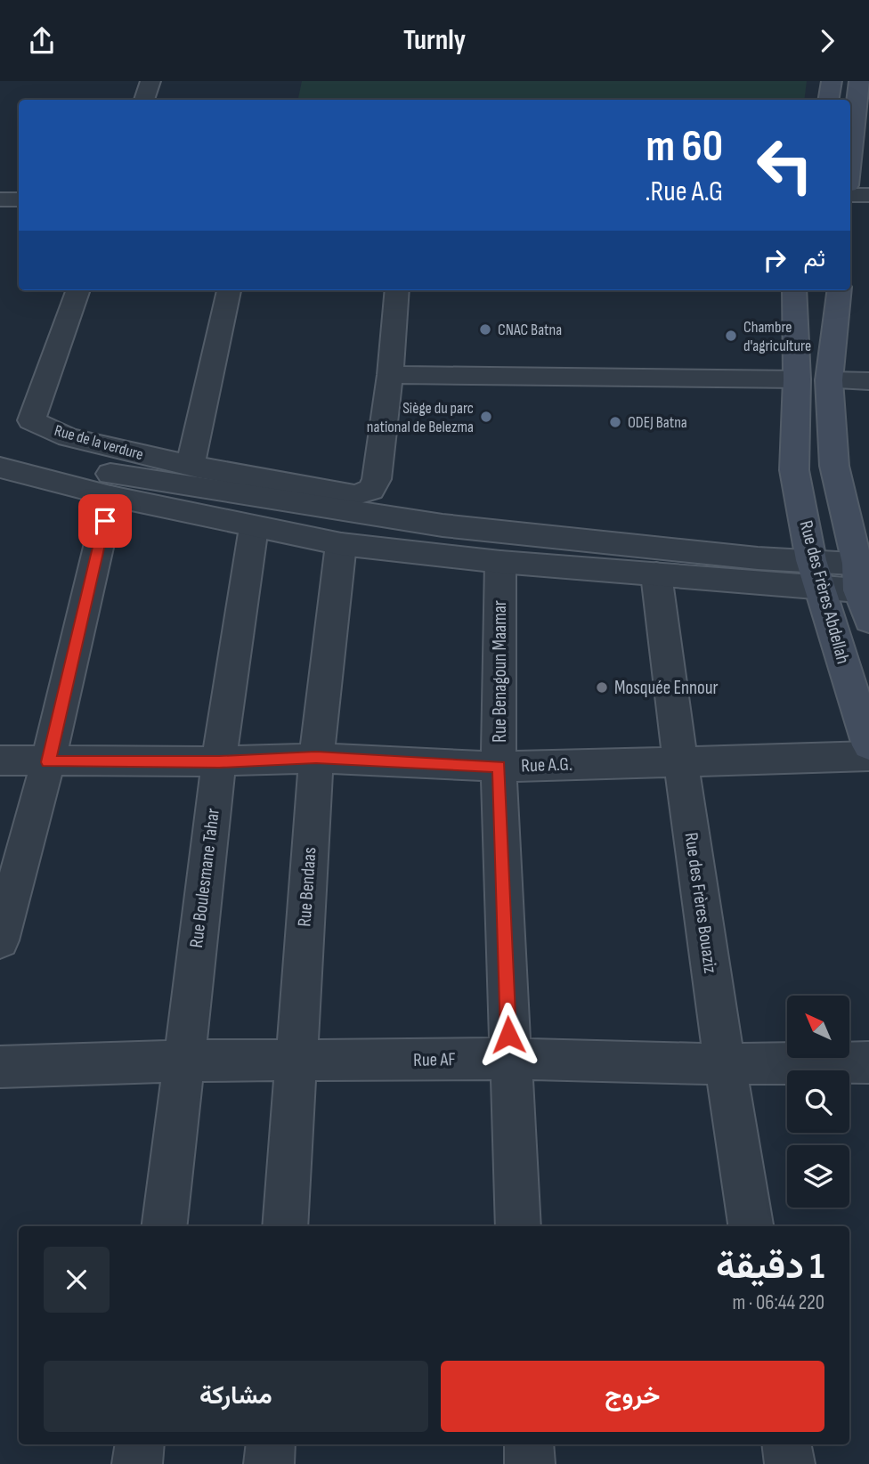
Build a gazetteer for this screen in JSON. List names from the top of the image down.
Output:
{
  "streets": {
    "main road": ["Rue des Frères Abdellah"],
    "street": [
      "Rue de la verdure",
      "Rue Benagoun Maamar",
      "Rue A.G.",
      "Rue Boulesmane Tahar",
      "Rue Bendaas",
      "Rue des Frères Bouaziz",
      "Rue AF"
    ]
  },
  "crossings": [
    ["Rue Benagoun Maamar", "Rue A.G."],
    ["Rue Benagoun Maamar", "Rue AF"],
    ["Rue A.G.", "Rue Boulesmane Tahar"],
    ["Rue A.G.", "Rue Bendaas"],
    ["Rue A.G.", "Rue des Frères Bouaziz"],
    ["Rue Boulesmane Tahar", "Rue AF"],
    ["Rue Bendaas", "Rue AF"],
    ["Rue des Frères Bouaziz", "Rue AF"]
  ],
  "places": [
    "CNAC Batna",
    "Chambre d'agriculture",
    "Siège du parc national de Belezma",
    "ODEJ Batna",
    "Mosquée Ennour"
  ],
  "north": "top left",
  "page": {
    "header": "Turnly",
    "turn": ["60 m", "Rue A.G."],
    "then": "ثم",
    "heading": ["1 دقيقة", "220 m · 06:44"],
    "buttons": ["خروج", "مشاركة"]
  }
}
